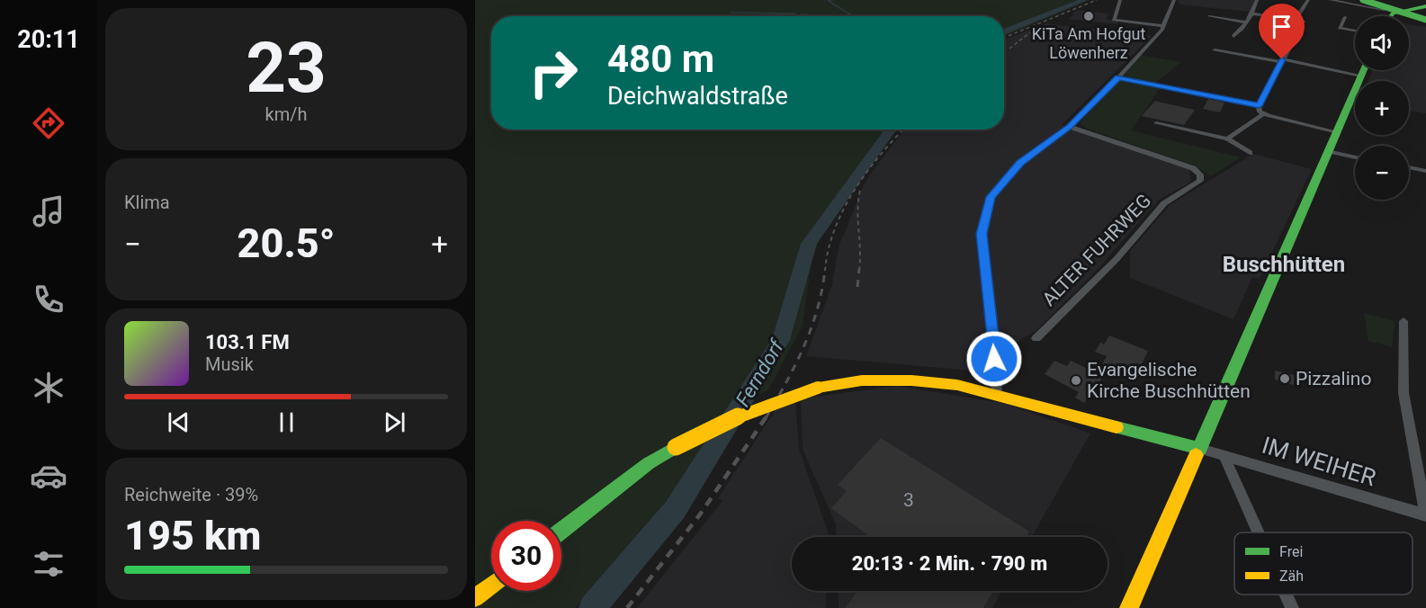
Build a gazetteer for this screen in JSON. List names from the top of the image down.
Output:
{
  "streets": {
    "street": ["ALTER FUHRWEG", "IM WEIHER"]
  },
  "districts": ["Buschhütten"],
  "water": ["Ferndorf"],
  "places": ["KiTa Am Hofgut Löwenherz", "Pizzalino", "Evangelische Kirche Buschhütten"],
  "house_numbers": ["3"],
  "legend": ["Frei", "Zäh"],
  "page": {
    "tabs": "20:11",
    "tile": [
      ["23", "km/h"],
      "Klima",
      ["Reichweite · 39%", "195 km"]
    ],
    "map_buttons": ["+", "−"],
    "turn": ["480 m", "Deichwaldstraße"],
    "heat": ["−", "20.5°", "+"],
    "song": ["103.1 FM", "Musik"],
    "limit": "30",
    "trip": "20:13 · 2 Min. · 790 m"
  }
}
